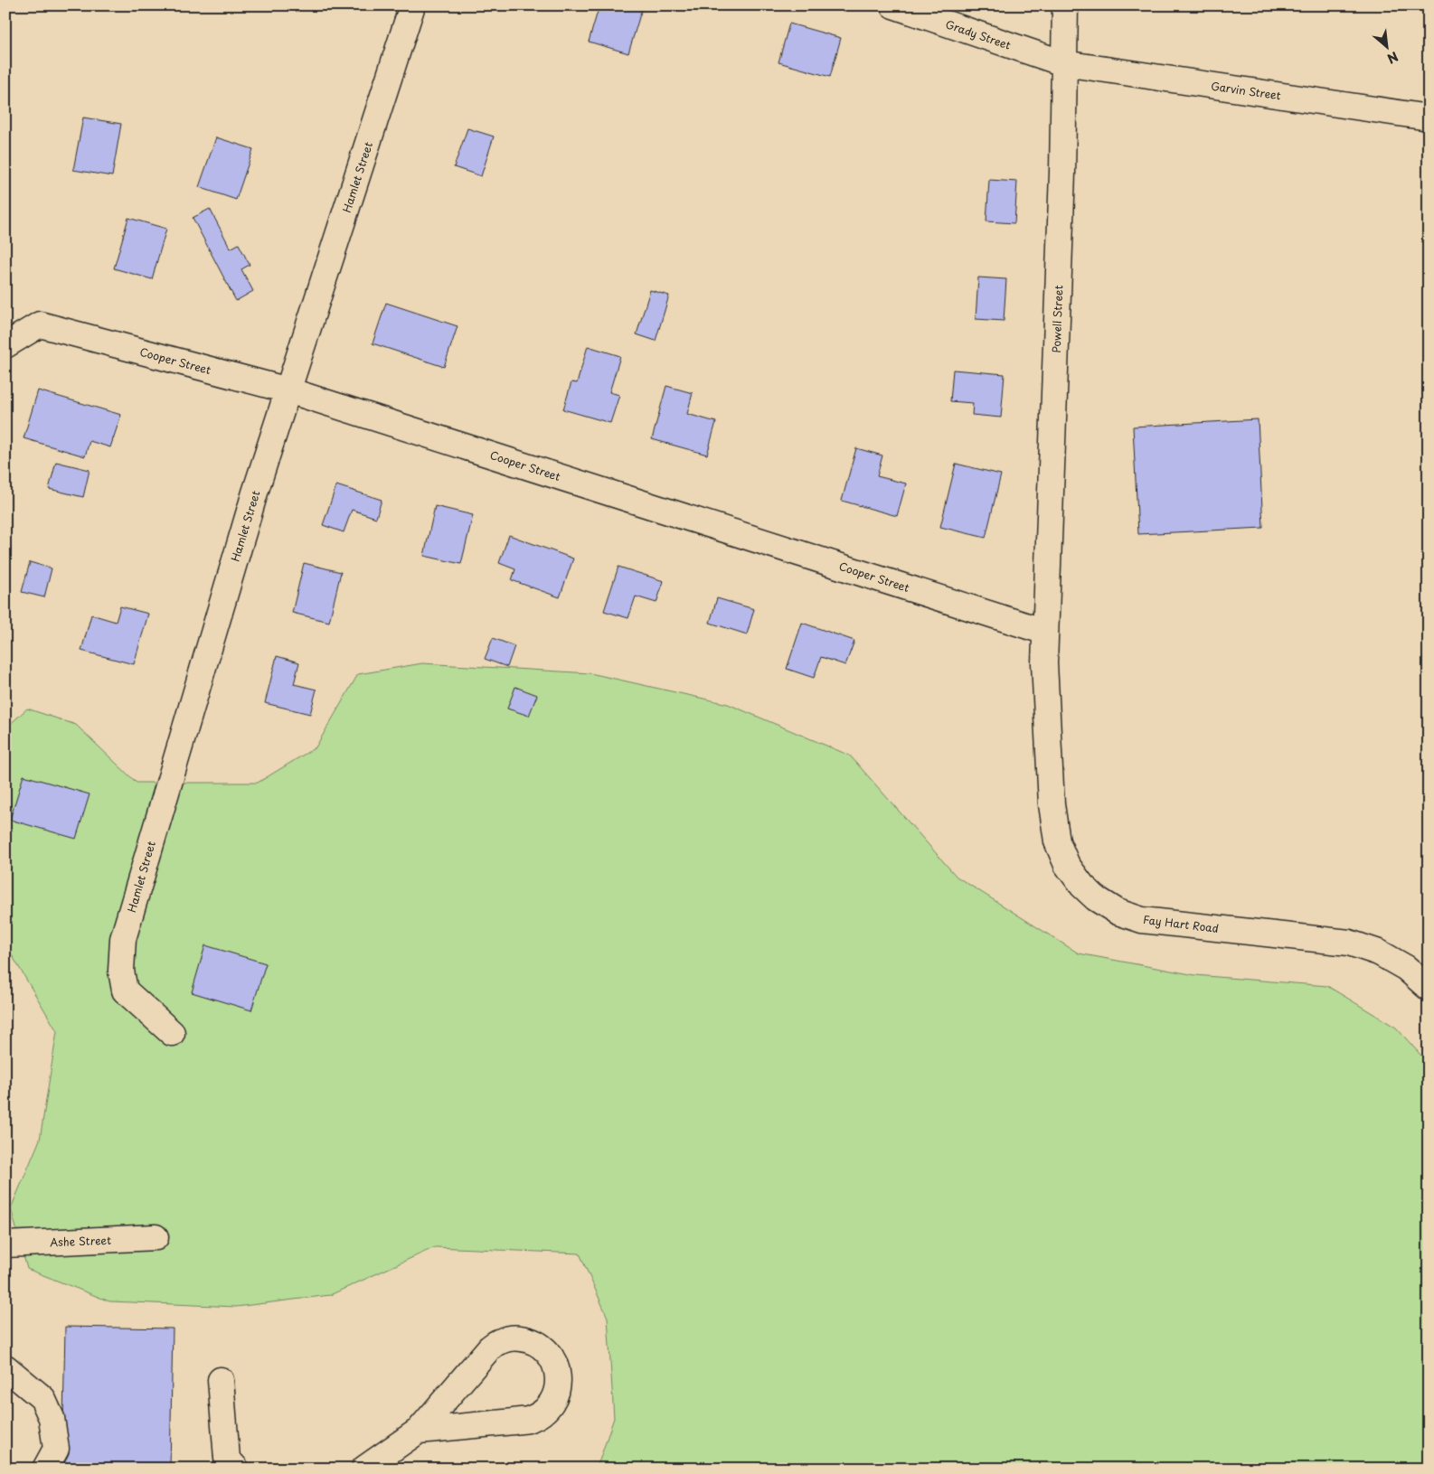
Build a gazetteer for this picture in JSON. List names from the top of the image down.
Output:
{
  "streets": {
    "street": [
      "Grady Street",
      "Garvin Street",
      "Hamlet Street",
      "Powell Street",
      "Cooper Street",
      "Fay Hart Road",
      "Ashe Street"
    ]
  },
  "crossings": [
    ["Grady Street", "Garvin Street"],
    ["Grady Street", "Powell Street"],
    ["Garvin Street", "Powell Street"],
    ["Hamlet Street", "Cooper Street"],
    ["Powell Street", "Cooper Street"],
    ["Powell Street", "Fay Hart Road"],
    ["Cooper Street", "Fay Hart Road"]
  ],
  "north": "bottom right"
}
